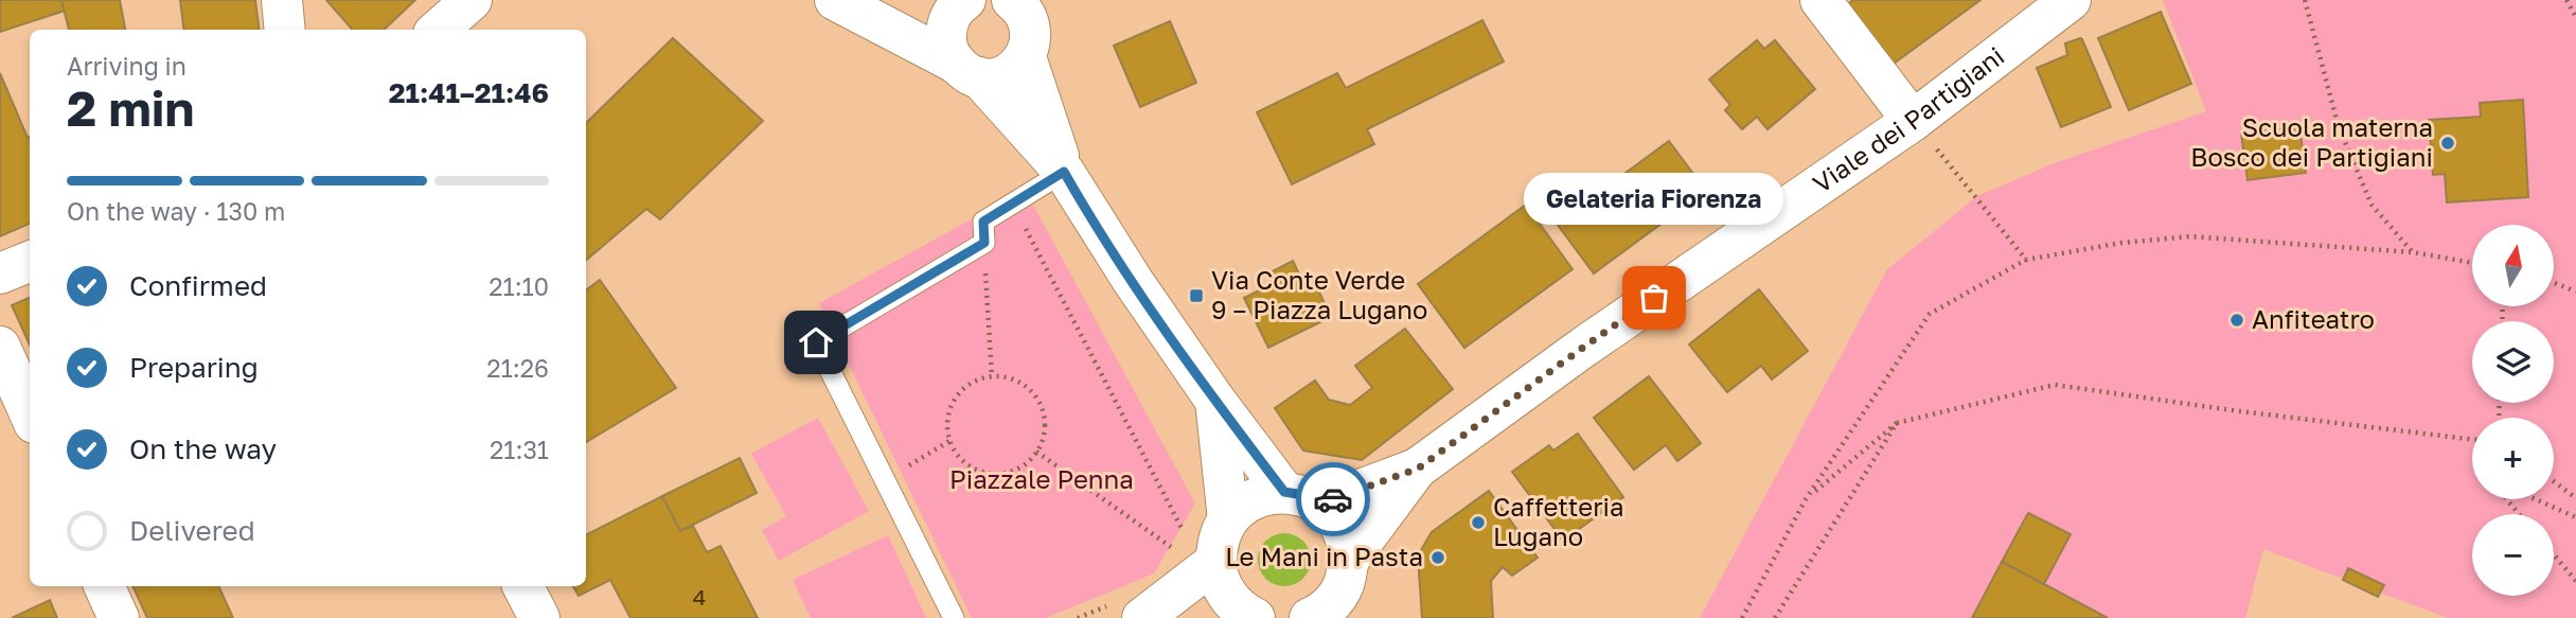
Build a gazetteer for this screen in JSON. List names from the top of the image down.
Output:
{
  "streets": {
    "street": ["Viale dei Partigiani"]
  },
  "parks": ["Piazzale Penna"],
  "places": {
    "other": [
      "Scuola materna Bosco dei Partigiani",
      "Gelateria Fiorenza",
      "Anfiteatro",
      "Caffetteria Lugano",
      "Le Mani in Pasta"
    ],
    "transit": ["Via Conte Verde 9 – Piazza Lugano"]
  },
  "house_numbers": ["4"],
  "north": "top",
  "page": {
    "heading": ["2 min", "Arriving in", "21:41–21:46"],
    "bar": "On the way · 130 m",
    "bubble": "Gelateria Fiorenza",
    "map_buttons": ["+", "−"],
    "list": [
      ["Confirmed", "21:10"],
      ["Preparing", "21:26"],
      ["On the way", "21:31"],
      "Delivered"
    ]
  }
}
